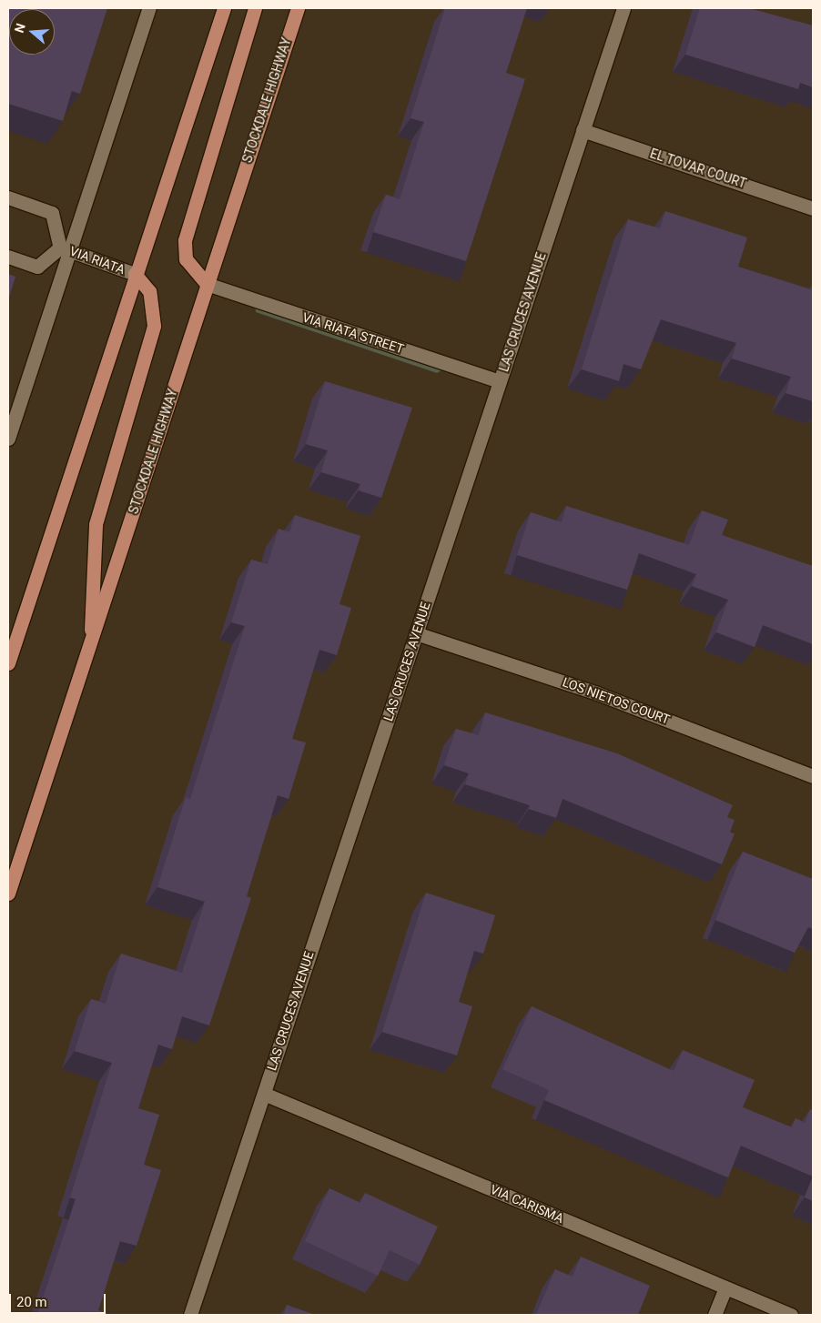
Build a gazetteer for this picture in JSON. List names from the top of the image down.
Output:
{
  "streets": {
    "main road": ["STOCKDALE HIGHWAY"],
    "street": [
      "EL TOVAR COURT",
      "VIA RIATA",
      "LAS CRUCES AVENUE",
      "VIA RIATA STREET",
      "LOS NIETOS COURT",
      "VIA CARISMA"
    ]
  },
  "crossings": [
    ["STOCKDALE HIGHWAY", "VIA RIATA STREET"],
    ["EL TOVAR COURT", "LAS CRUCES AVENUE"],
    ["LAS CRUCES AVENUE", "VIA RIATA STREET"],
    ["LAS CRUCES AVENUE", "LOS NIETOS COURT"],
    ["LAS CRUCES AVENUE", "VIA CARISMA"]
  ],
  "scale_bar": "20 m",
  "north": "left"
}
